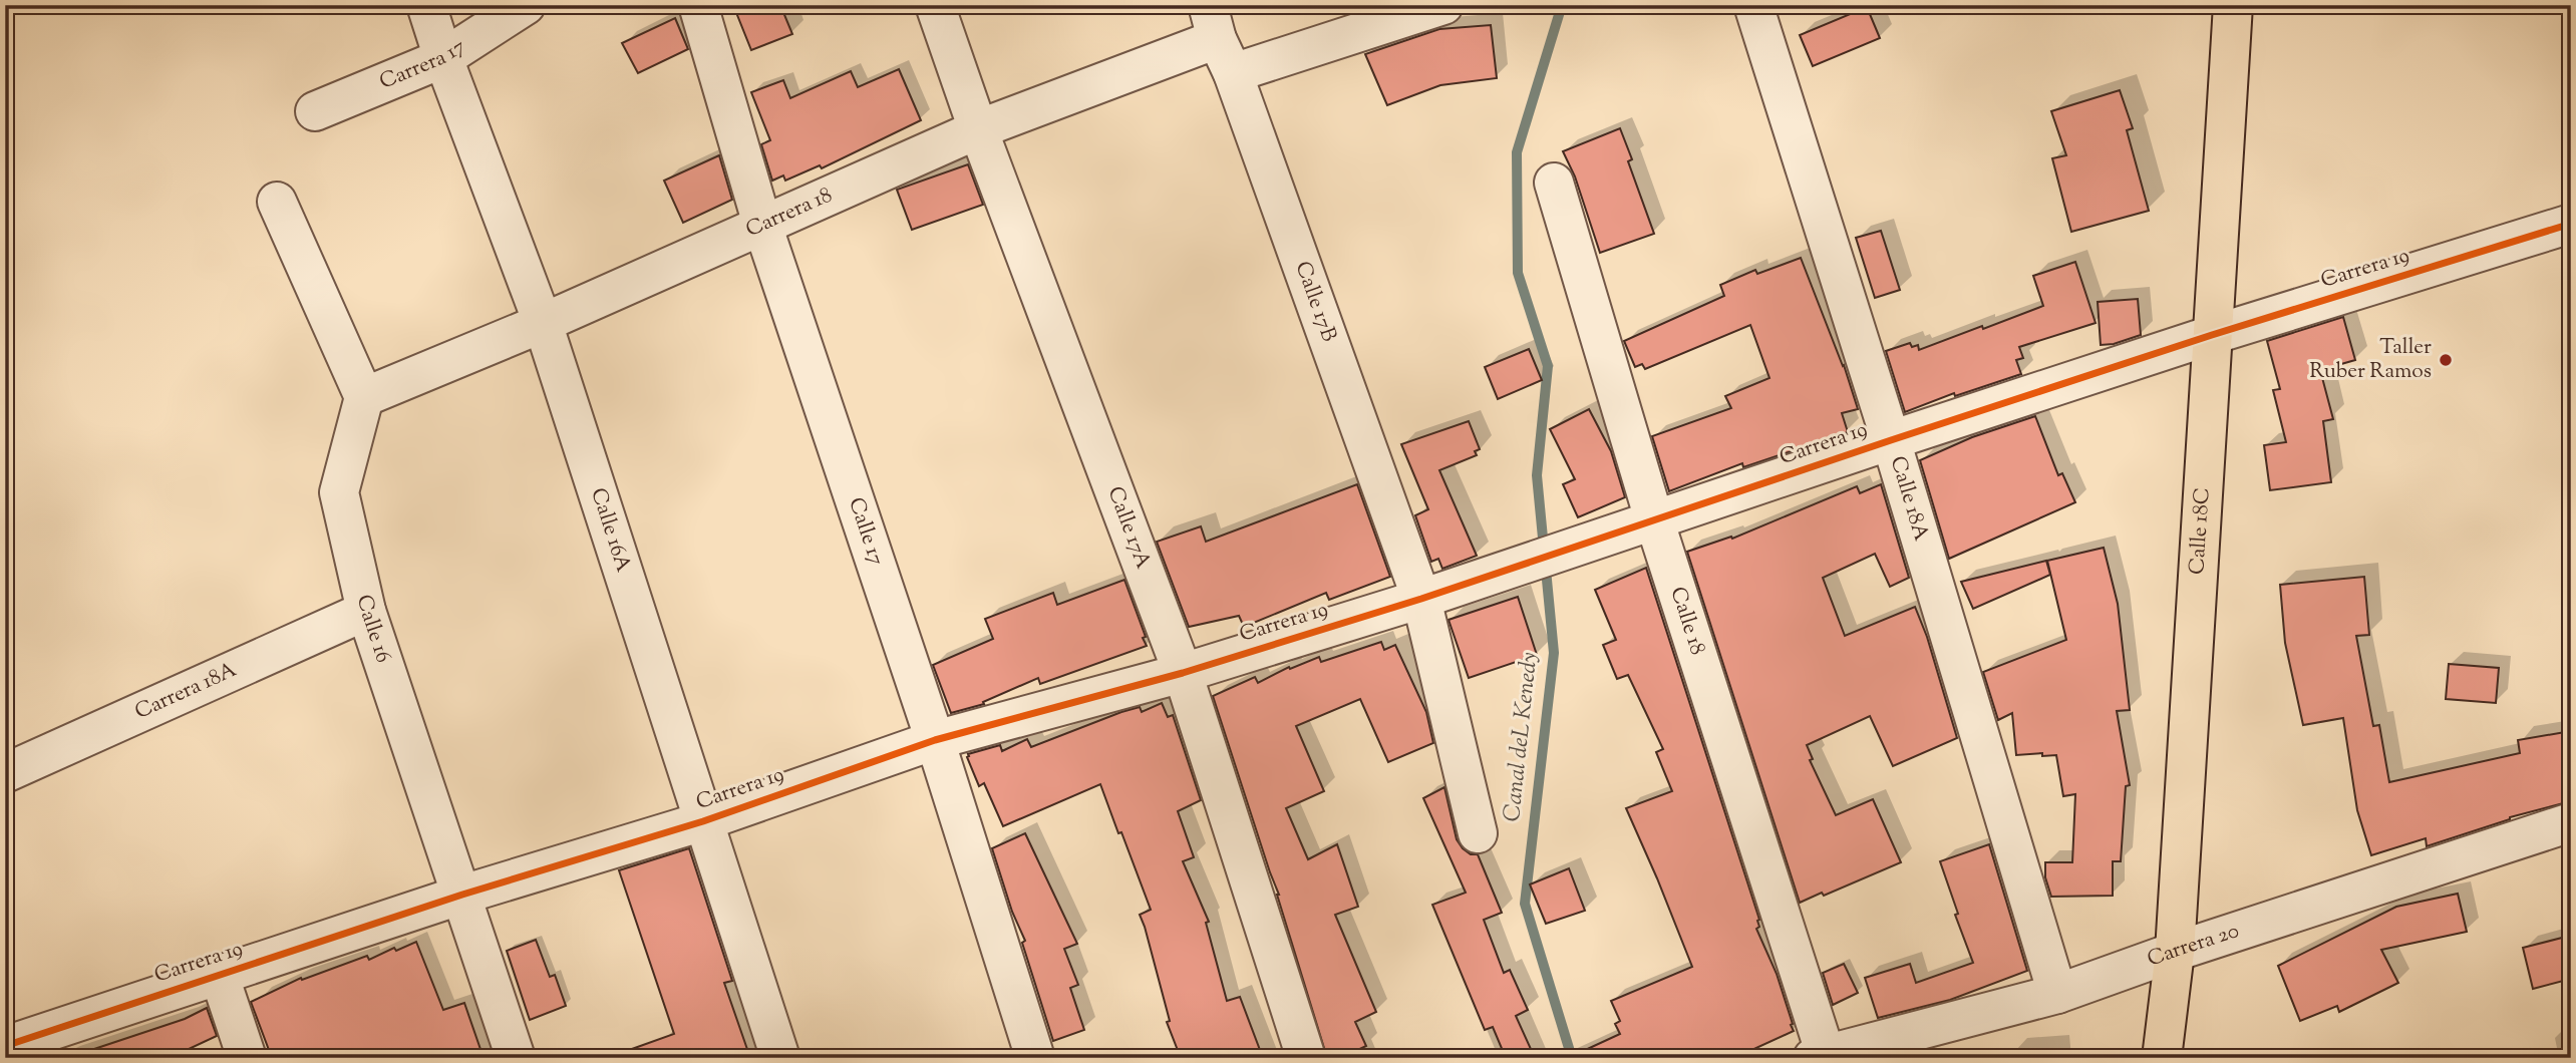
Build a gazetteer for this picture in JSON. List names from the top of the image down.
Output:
{
  "streets": {
    "main road": ["Calle 18C"],
    "street": [
      "Carrera 17",
      "Carrera 18",
      "Carrera 19",
      "Calle 17B",
      "Calle 18A",
      "Calle 17A",
      "Calle 16A",
      "Calle 17",
      "Calle 18",
      "Calle 16",
      "Carrera 18A",
      "Carrera 20"
    ]
  },
  "crossings": [
    ["Carrera 17", "Calle 16A"],
    ["Carrera 18", "Calle 17B"],
    ["Carrera 18", "Calle 17A"],
    ["Carrera 18", "Calle 16A"],
    ["Carrera 18", "Calle 17"],
    ["Carrera 18", "Calle 16"],
    ["Carrera 19", "Calle 17B"],
    ["Carrera 19", "Calle 18A"],
    ["Carrera 19", "Calle 17A"],
    ["Carrera 19", "Calle 16A"],
    ["Carrera 19", "Calle 17"],
    ["Carrera 19", "Calle 18C"],
    ["Carrera 19", "Calle 18"],
    ["Carrera 19", "Calle 16"],
    ["Calle 18A", "Carrera 20"],
    ["Calle 18C", "Carrera 20"],
    ["Calle 18", "Carrera 20"],
    ["Calle 16", "Carrera 18A"]
  ],
  "water": ["Canal deL Kenedy"],
  "places": ["Taller Ruber Ramos"]
}
